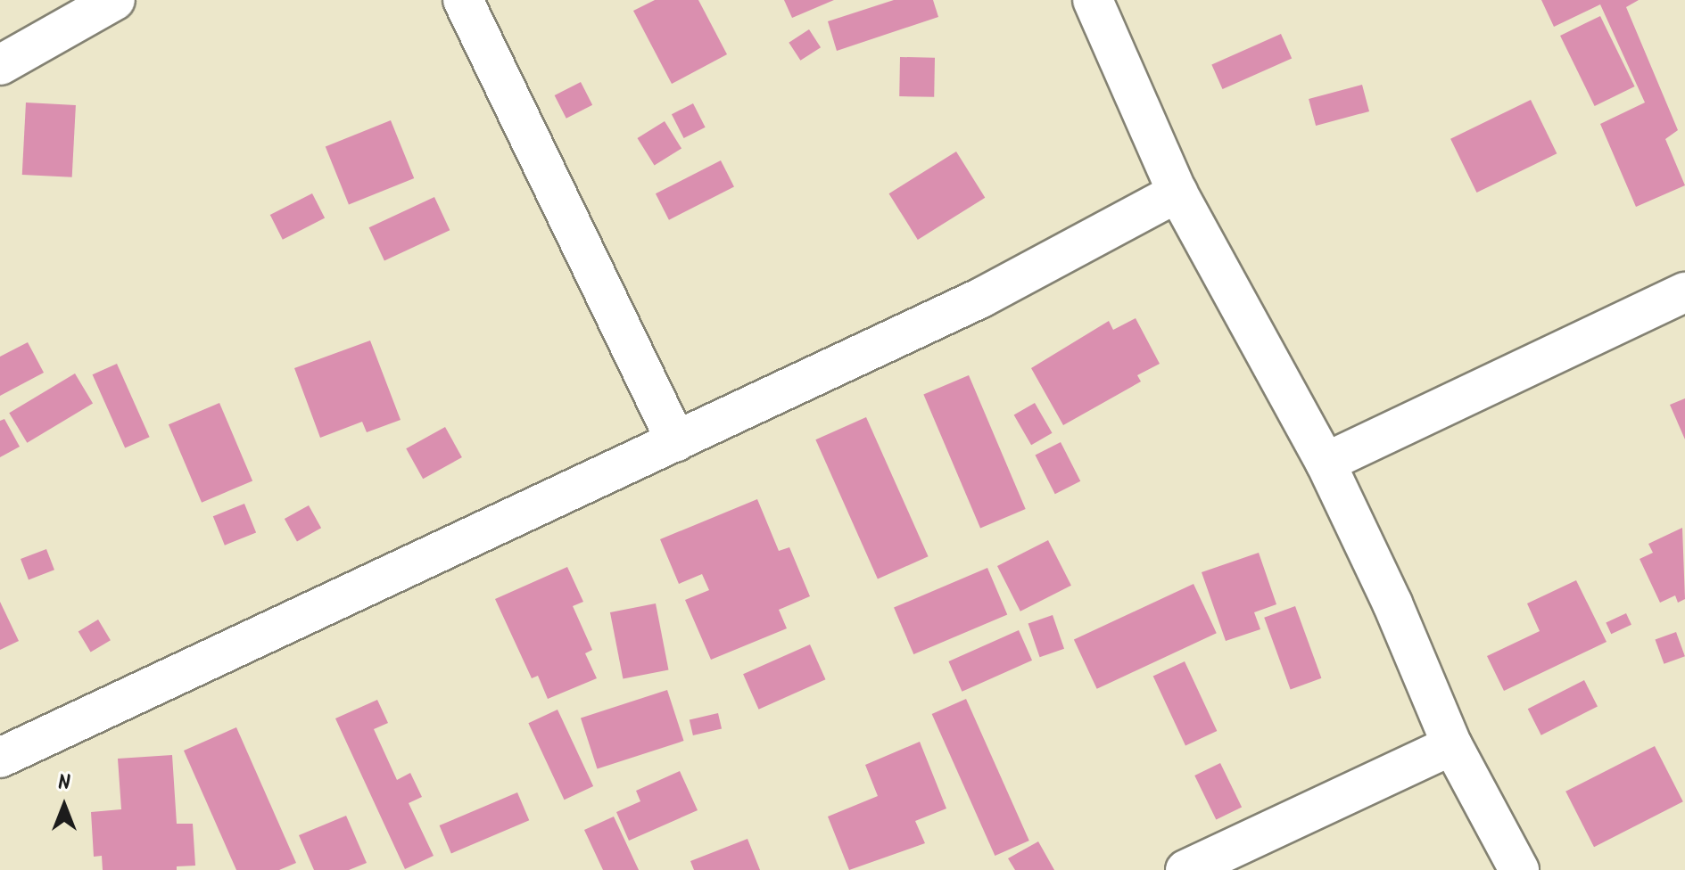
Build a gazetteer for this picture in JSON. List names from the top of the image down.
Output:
{
  "north": "top"
}
